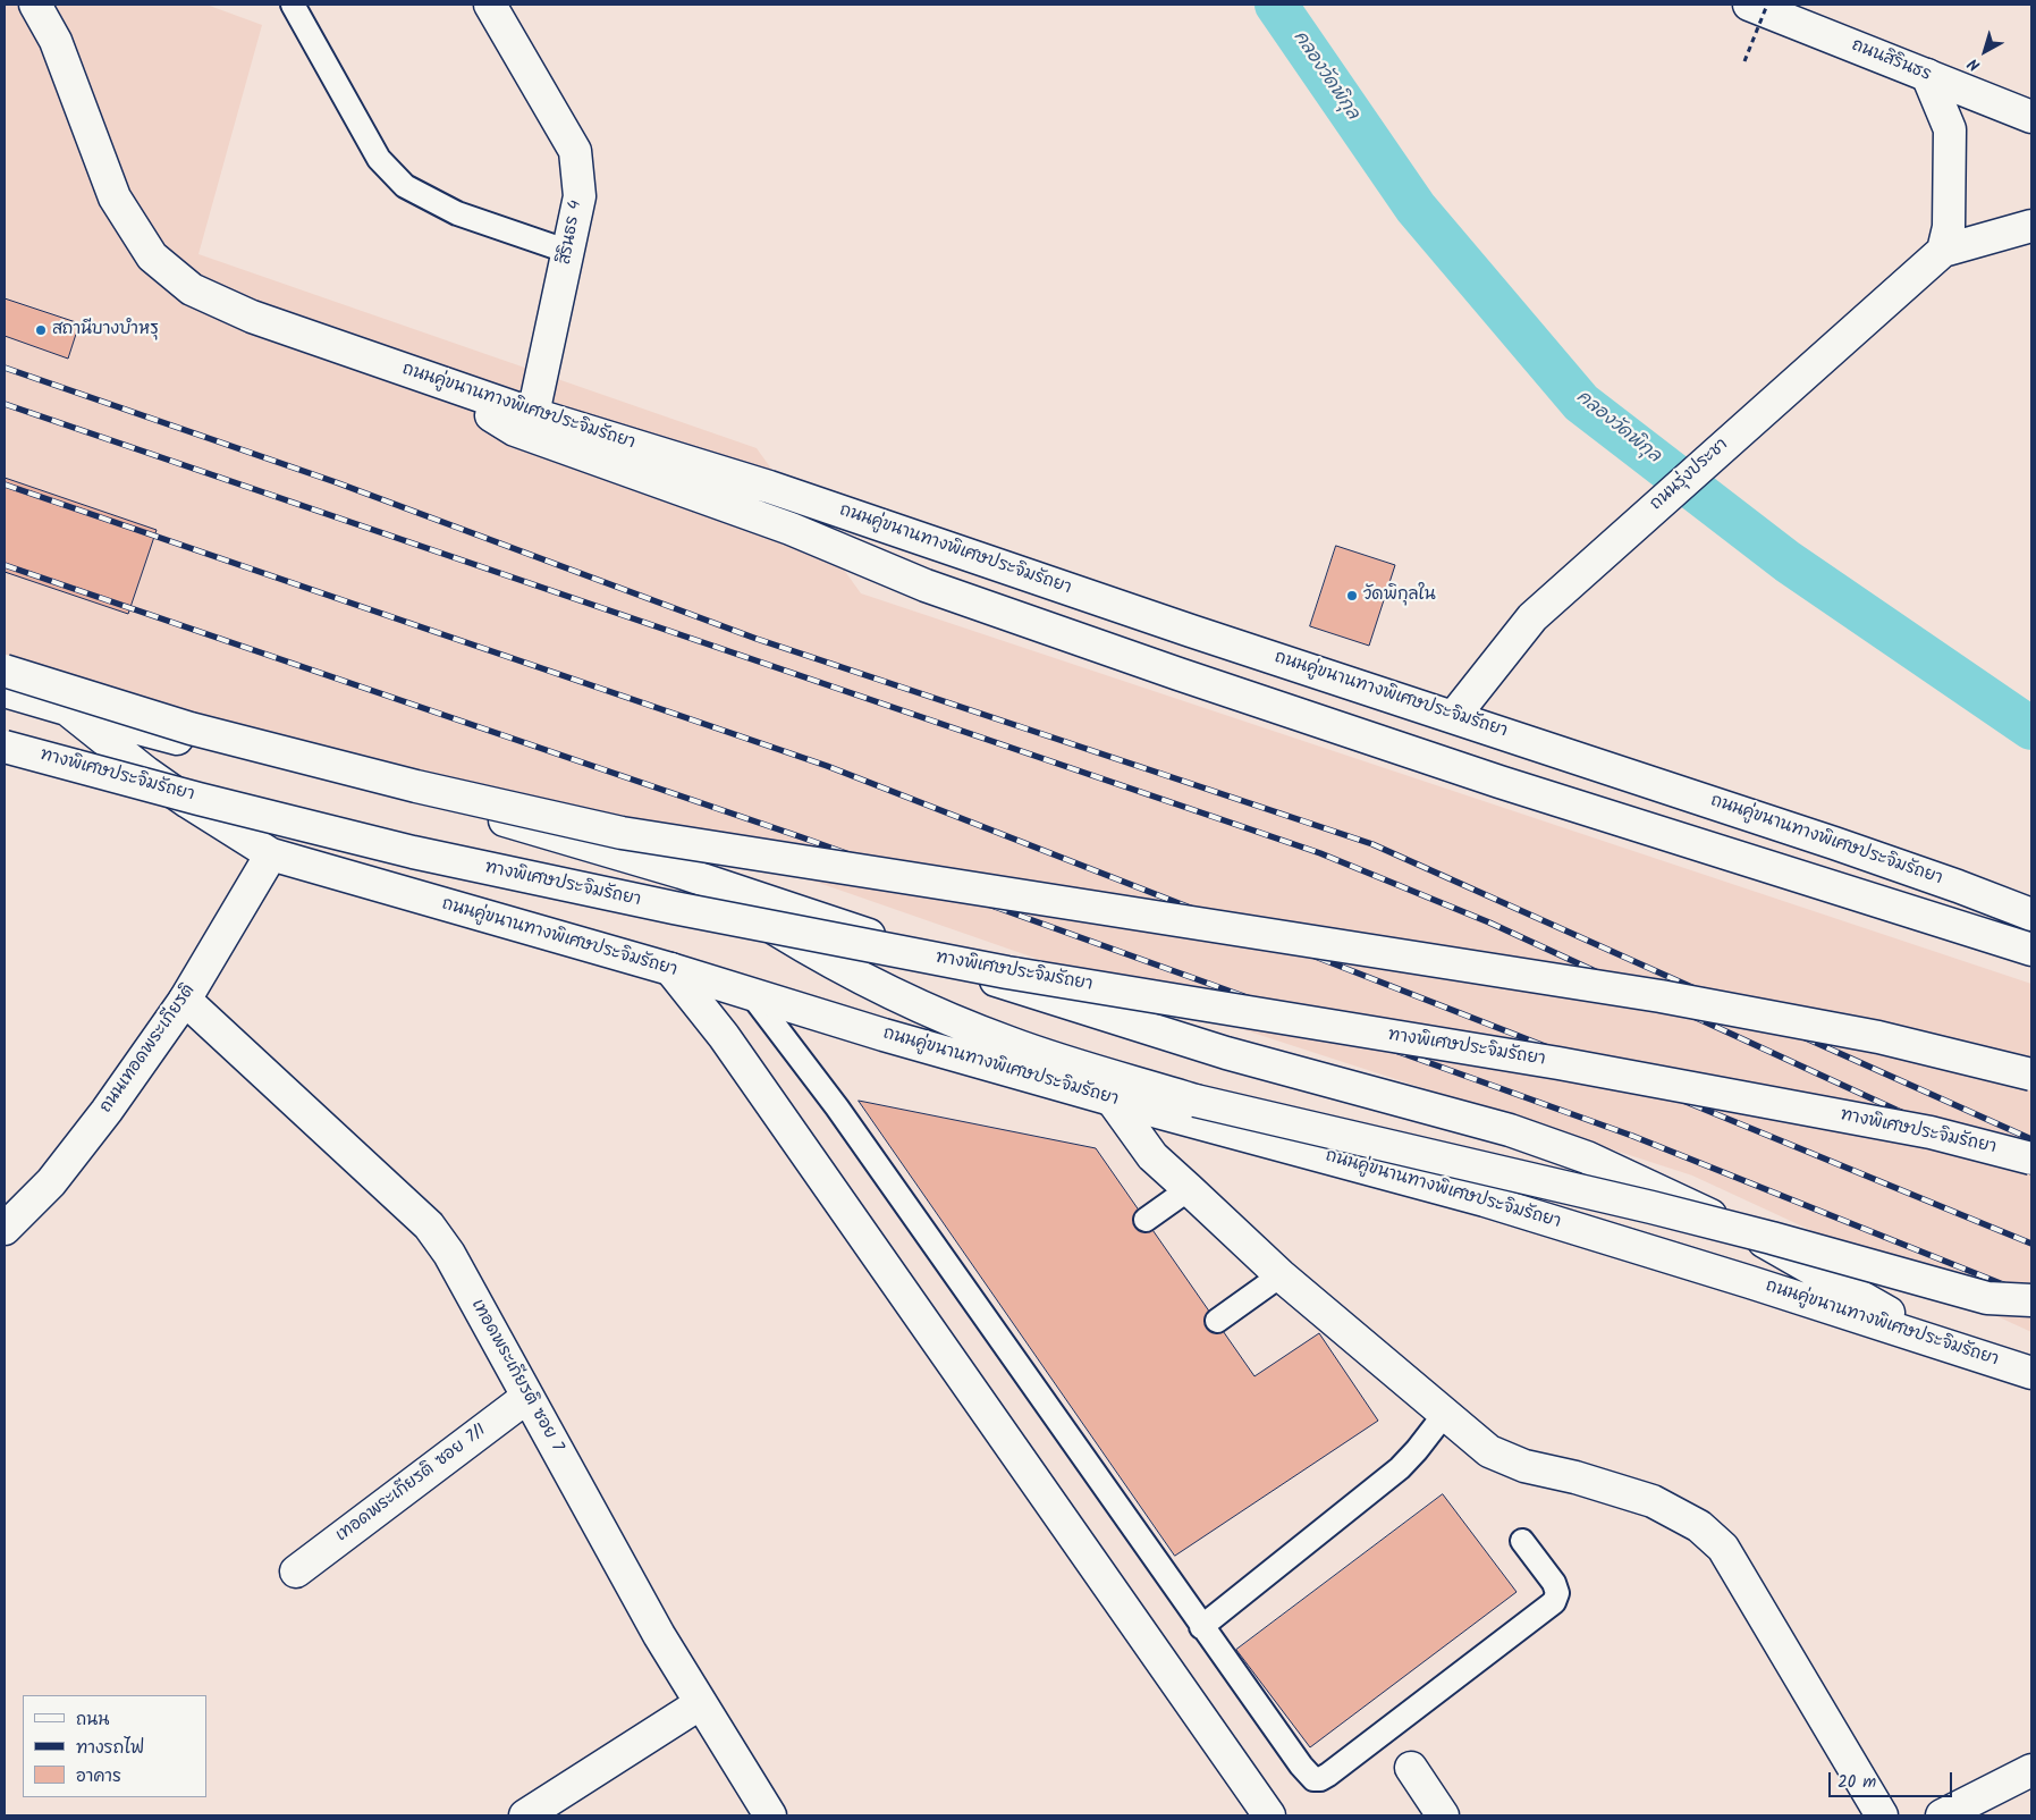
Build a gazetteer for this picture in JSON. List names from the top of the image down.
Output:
{
  "streets": {
    "main road": [
      "ถนนสิรินธร",
      "สิรินธร 4",
      "ถนนคู่ขนานทางพิเศษประจิมรัถยา",
      "ถนนรุ่งประชา",
      "ทางพิเศษประจิมรัถยา",
      "ถนนเทอดพระเกียรติ",
      "เทอดพระเกียรติ ซอย 7",
      "เทอดพระเกียรติ ซอย 7/1"
    ]
  },
  "crossings": [
    ["สิรินธร 4", "ถนนคู่ขนานทางพิเศษประจิมรัถยา"],
    ["ถนนคู่ขนานทางพิเศษประจิมรัถยา", "ถนนรุ่งประชา"],
    ["ถนนคู่ขนานทางพิเศษประจิมรัถยา", "ถนนเทอดพระเกียรติ"],
    ["ถนนเทอดพระเกียรติ", "เทอดพระเกียรติ ซอย 7"],
    ["เทอดพระเกียรติ ซอย 7", "เทอดพระเกียรติ ซอย 7/1"]
  ],
  "water": ["คลองวัดพิกุล"],
  "places": ["สถานีบางบำหรุ", "วัดพิกุลใน"],
  "legend": ["ถนน", "ทางรถไฟ", "อาคาร"],
  "scale_bar": "20 m",
  "north": "bottom left"
}
